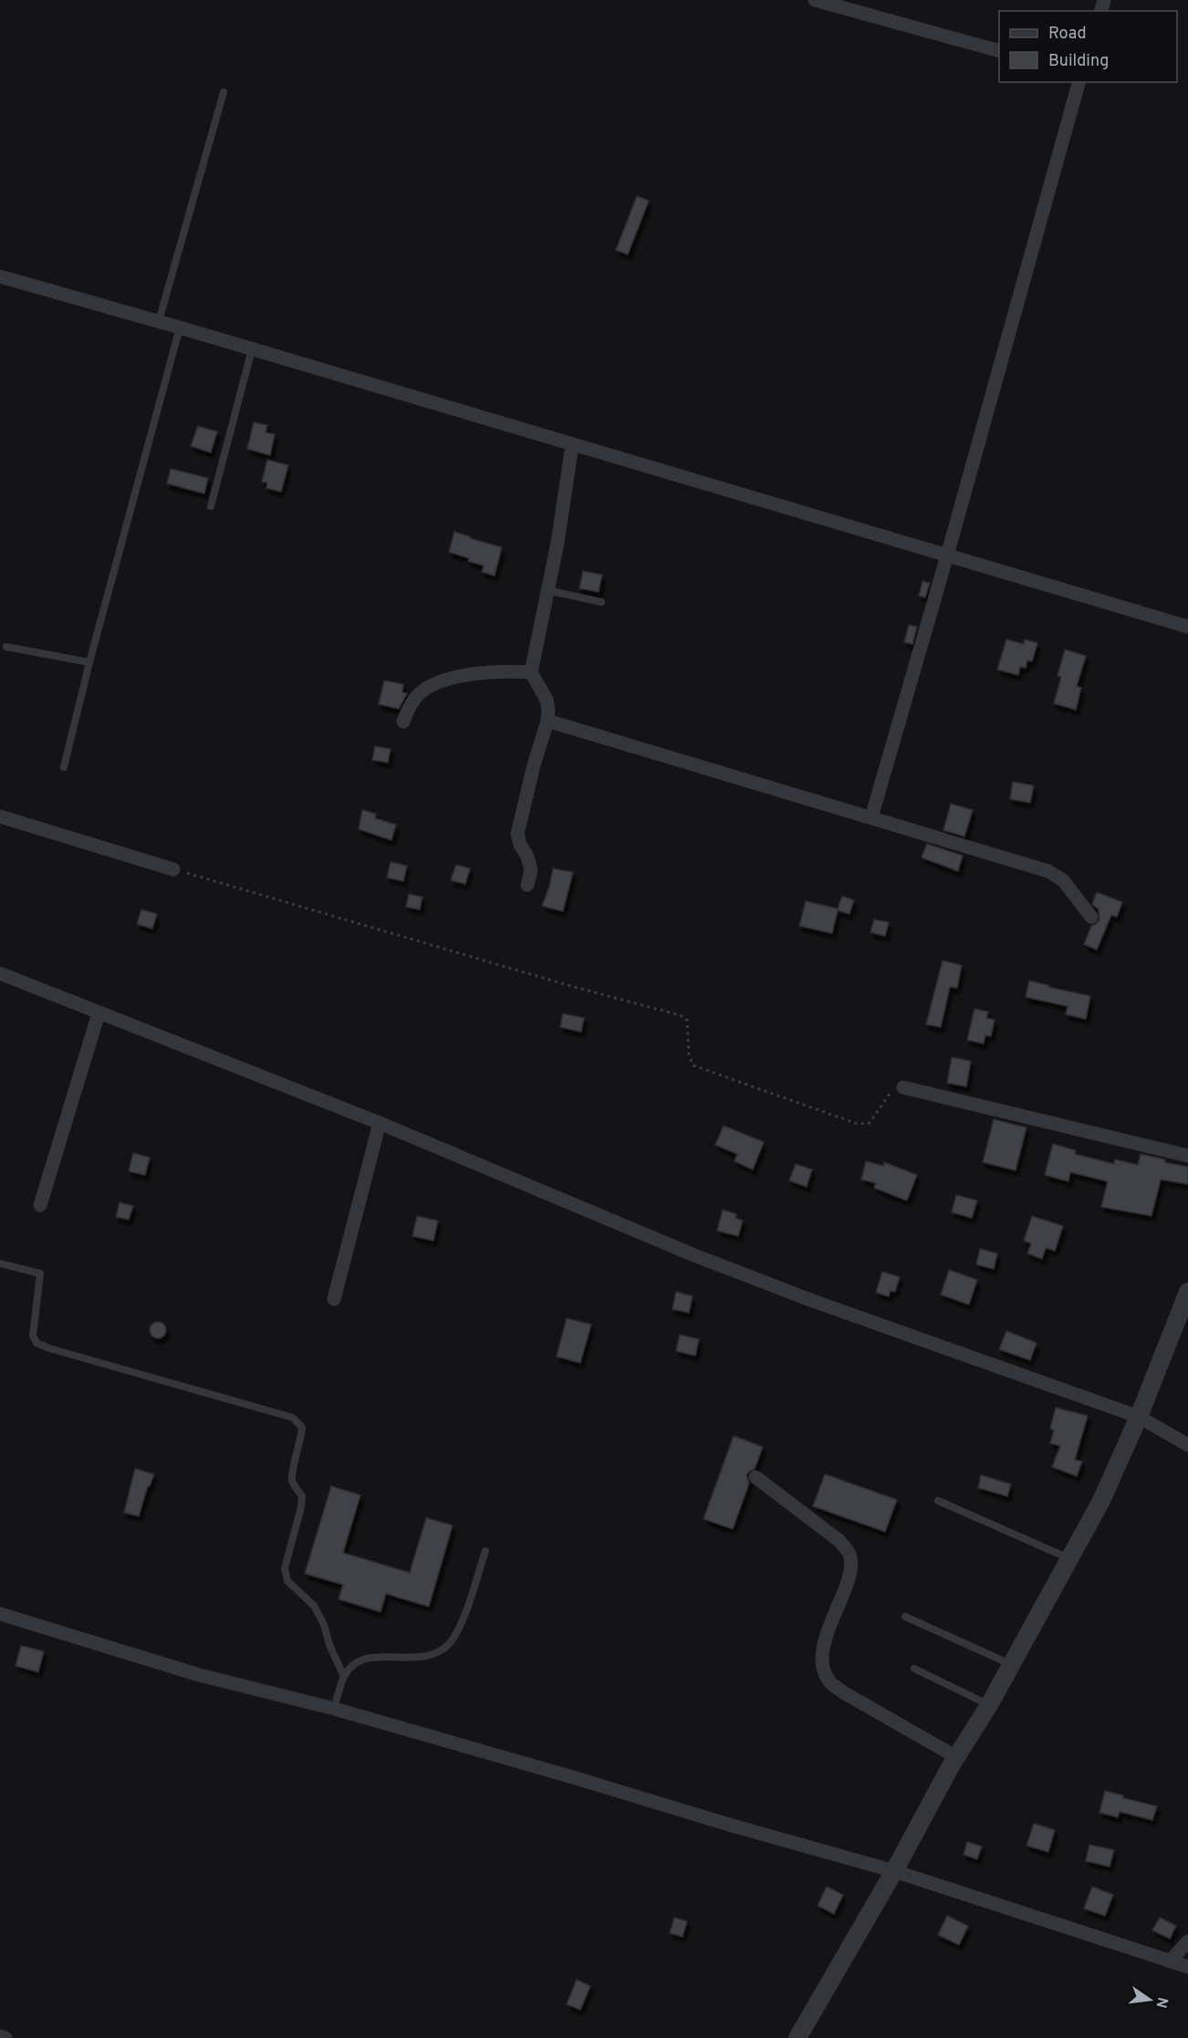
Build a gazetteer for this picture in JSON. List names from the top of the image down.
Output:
{
  "legend": ["Road", "Building"],
  "north": "right"
}
